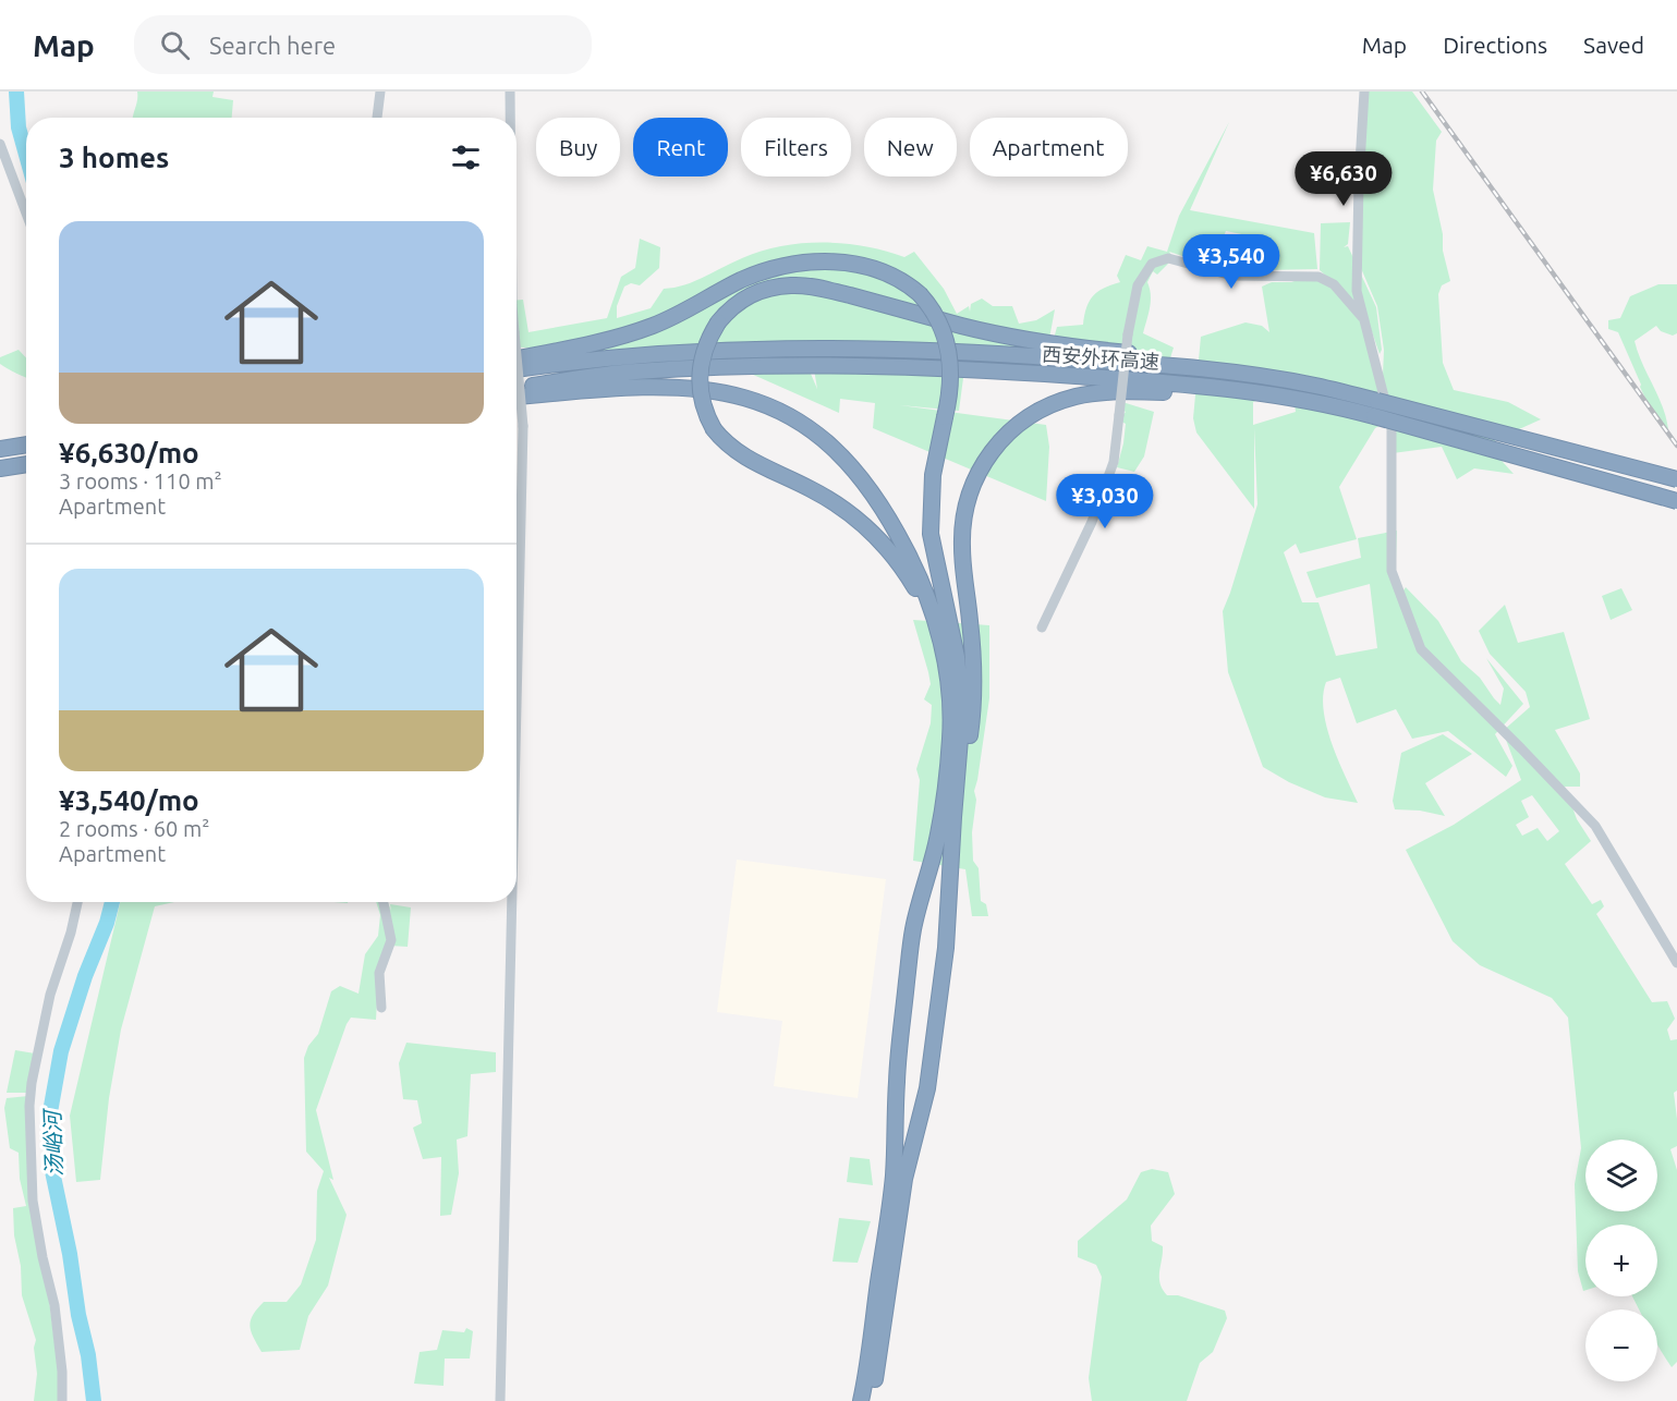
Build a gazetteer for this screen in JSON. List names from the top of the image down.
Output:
{
  "streets": {
    "highway": ["西安外环高速"]
  },
  "water": ["汤峪河"],
  "page": {
    "header": "Map",
    "search": "Search here",
    "nav": ["Map", "Directions", "Saved"],
    "chip": [
      "Buy",
      "Rent",
      "Filters",
      "New",
      "Apartment"
    ],
    "heading": "3 homes",
    "price": ["¥6,630", "¥3,540", "¥3,030"],
    "list": [
      {
        "name": "¥6,630/mo",
        "note": "3 rooms · 110 m² · Apartment"
      },
      {
        "name": "¥3,540/mo",
        "note": "2 rooms · 60 m² · Apartment"
      }
    ],
    "map_buttons": ["+", "−"]
  }
}
